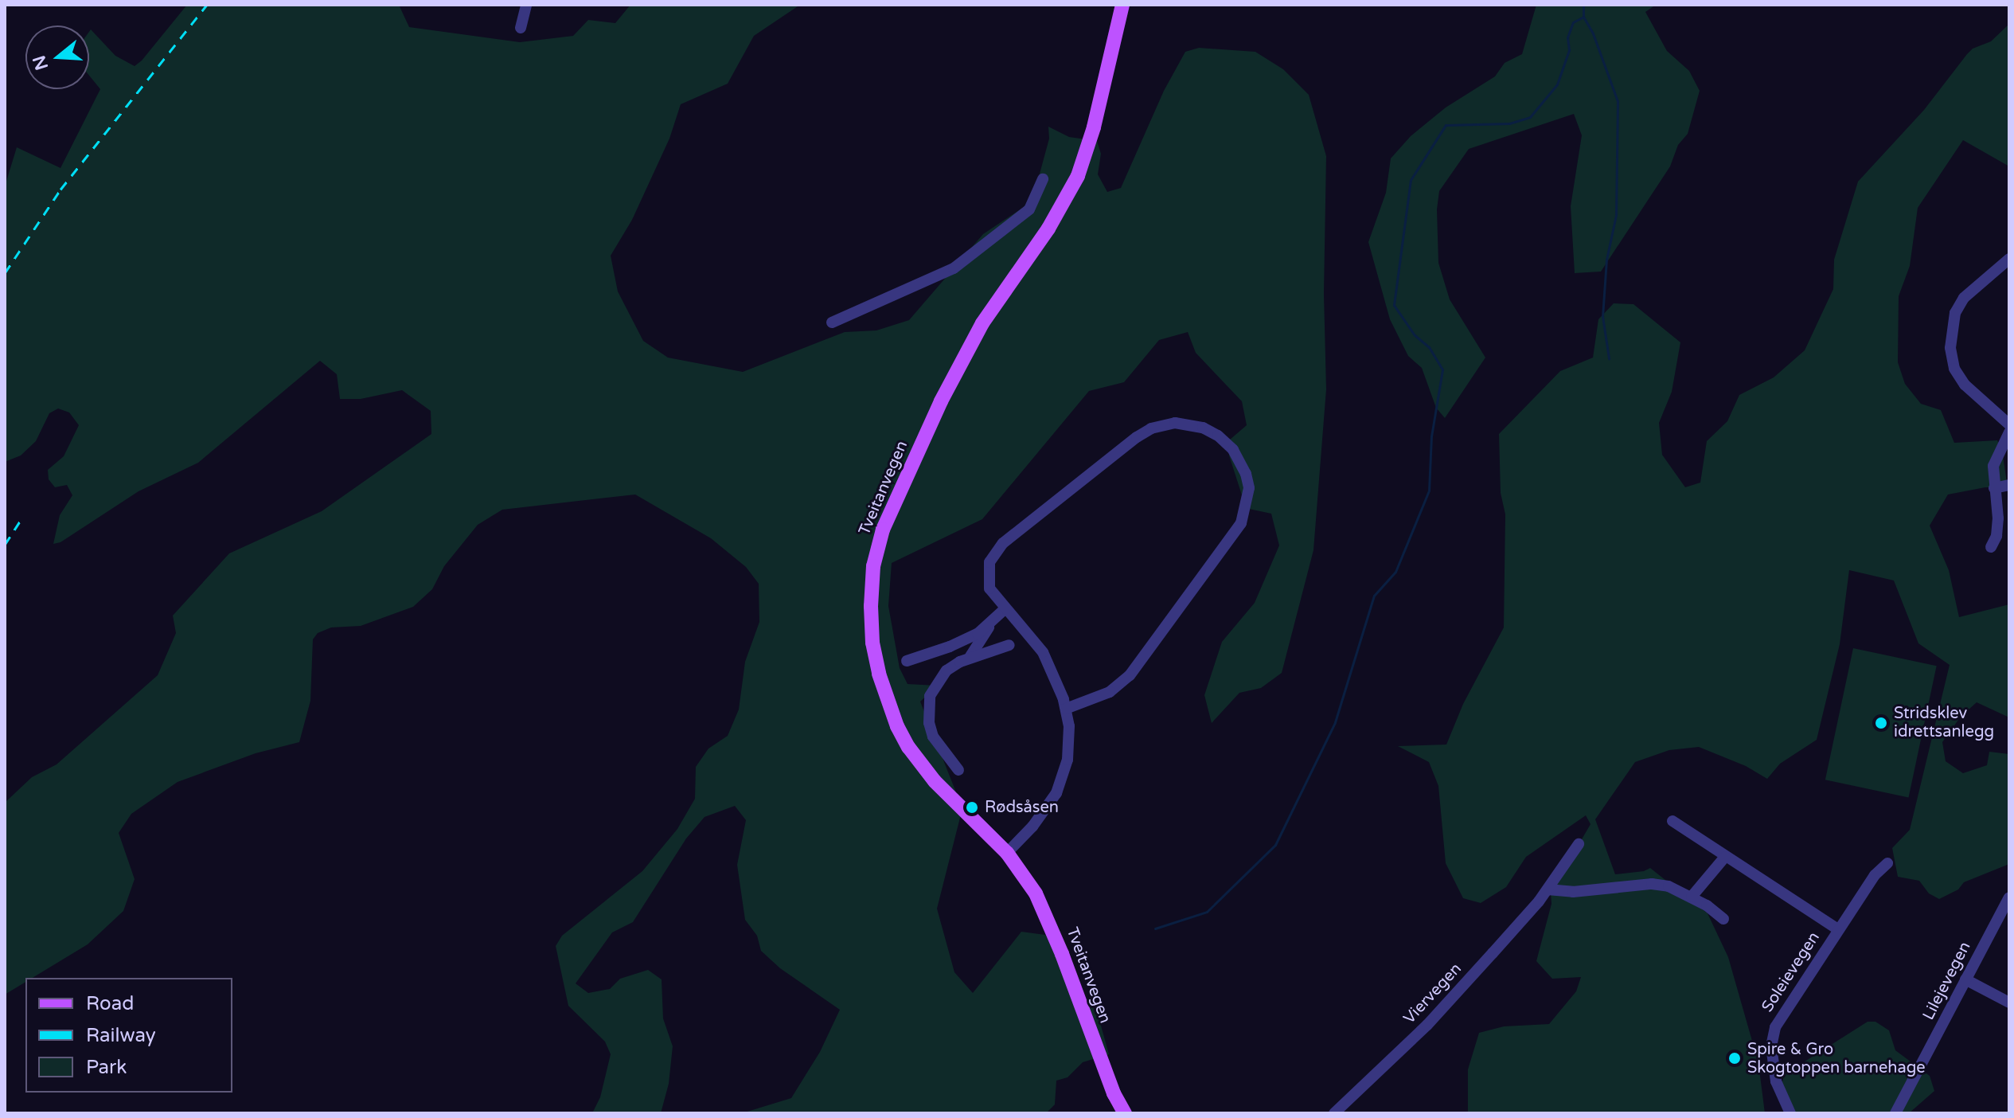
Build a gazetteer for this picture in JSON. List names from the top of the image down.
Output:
{
  "streets": {
    "main road": ["Tveitanvegen"],
    "street": ["Soleievegen", "Lilejevegen", "Viervegen"]
  },
  "places": ["Stridsklev idrettsanlegg", "Rødsåsen", "Spire & Gro Skogtoppen barnehage"],
  "legend": ["Road", "Railway", "Park"],
  "north": "left"
}
